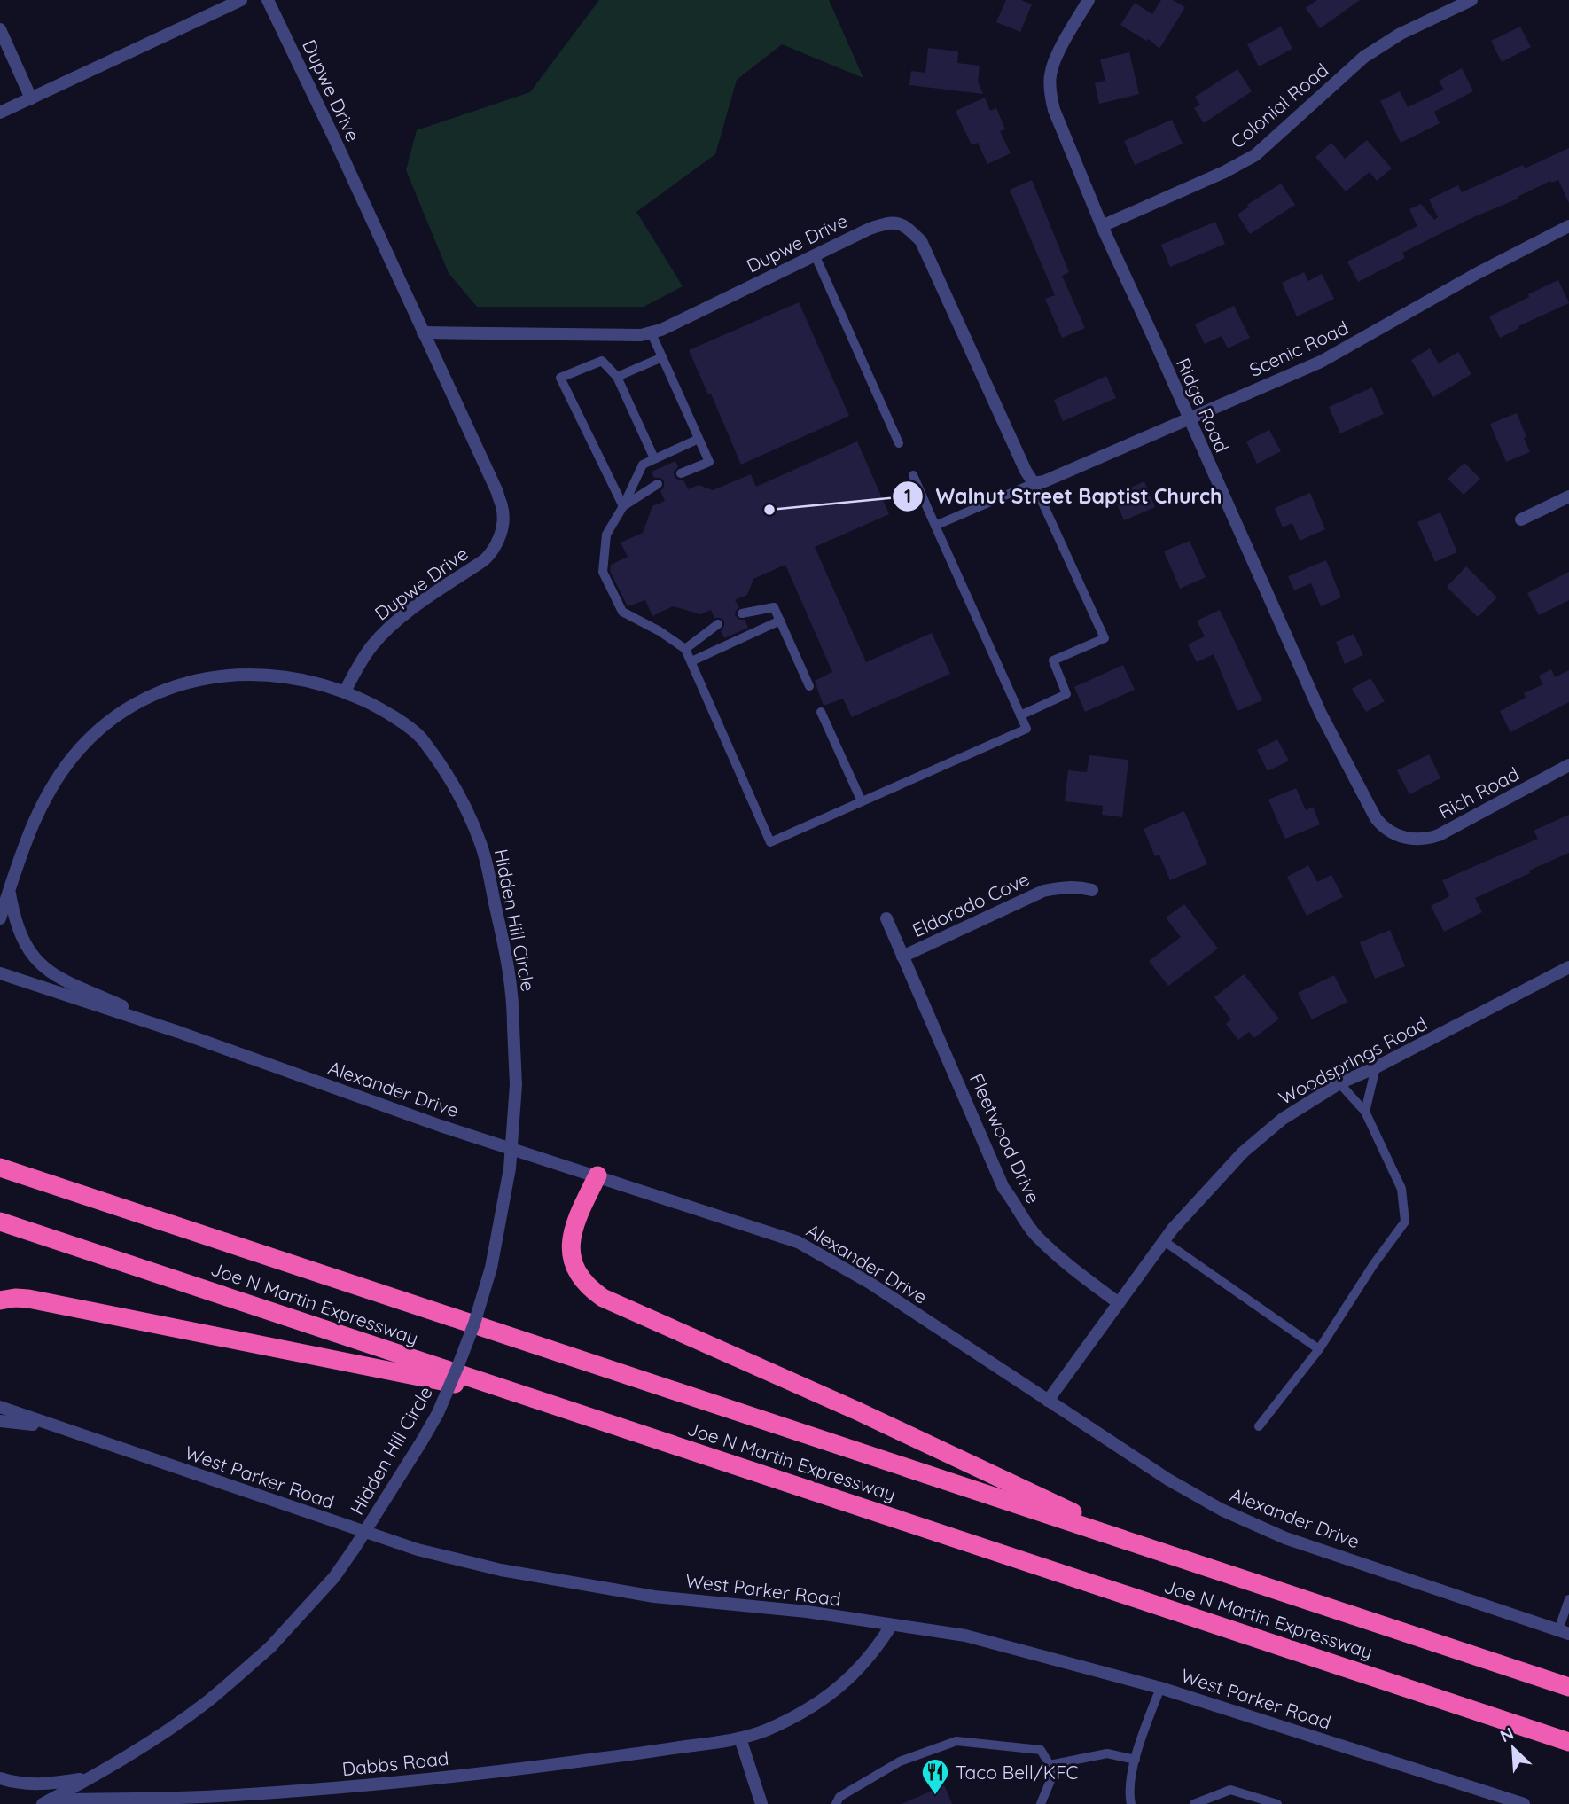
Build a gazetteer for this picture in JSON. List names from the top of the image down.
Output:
{
  "streets": {
    "highway": ["Joe N Martin Expressway"],
    "street": [
      "Dupwe Drive",
      "Colonial Road",
      "Scenic Road",
      "Ridge Road",
      "Rich Road",
      "Eldorado Cove",
      "Hidden Hill Circle",
      "Woodsprings Road",
      "Alexander Drive",
      "Fleetwood Drive",
      "West Parker Road",
      "Dabbs Road"
    ]
  },
  "crossings": [
    ["Dupwe Drive", "Scenic Road"],
    ["Dupwe Drive", "Hidden Hill Circle"],
    ["Colonial Road", "Ridge Road"],
    ["Scenic Road", "Ridge Road"],
    ["Ridge Road", "Rich Road"],
    ["Eldorado Cove", "Fleetwood Drive"],
    ["Hidden Hill Circle", "Dabbs Road"],
    ["Woodsprings Road", "Alexander Drive"],
    ["Woodsprings Road", "Fleetwood Drive"],
    ["West Parker Road", "Dabbs Road"]
  ],
  "places": {
    "other": ["Walnut Street Baptist Church"],
    "restaurant": ["Taco Bell/KFC"]
  },
  "north": "top left"
}
